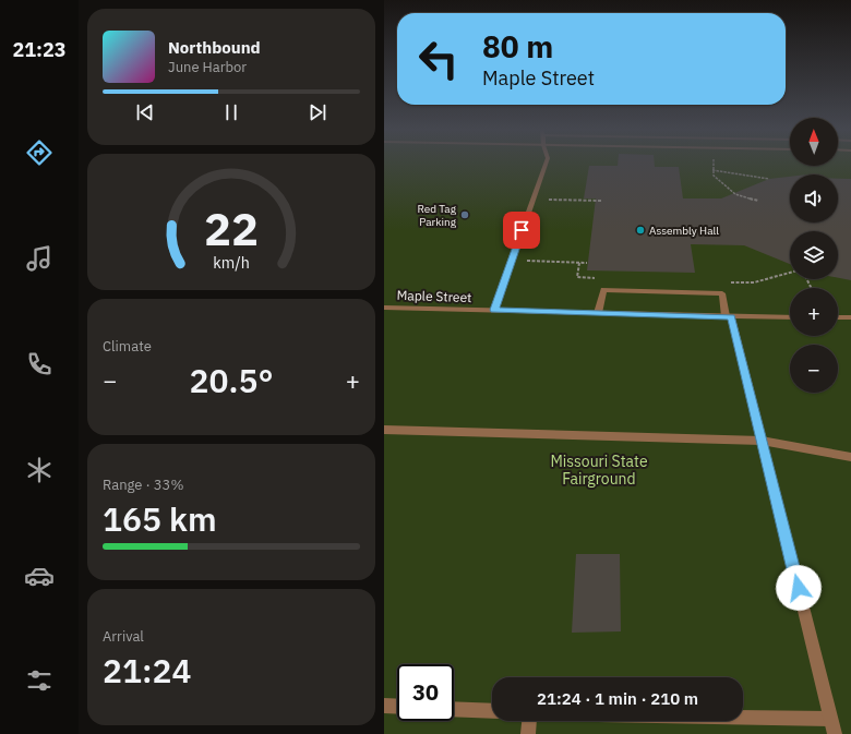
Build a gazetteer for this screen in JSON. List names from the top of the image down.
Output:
{
  "streets": {
    "street": ["Maple Street"]
  },
  "parks": ["Missouri State Fairground"],
  "places": ["Red Tag Parking", "Assembly Hall"],
  "north": "top",
  "page": {
    "tabs": "21:23",
    "turn": ["80 m", "Maple Street"],
    "song": ["Northbound", "June Harbor"],
    "map_buttons": ["+", "−"],
    "tile": [
      "Climate",
      ["Range · 33%", "165 km"],
      ["Arrival", "21:24"]
    ],
    "heat": ["−", "20.5°", "+"],
    "limit": "30",
    "trip": "21:24 · 1 min · 210 m",
    "gauge": ["22", "km/h"]
  }
}
